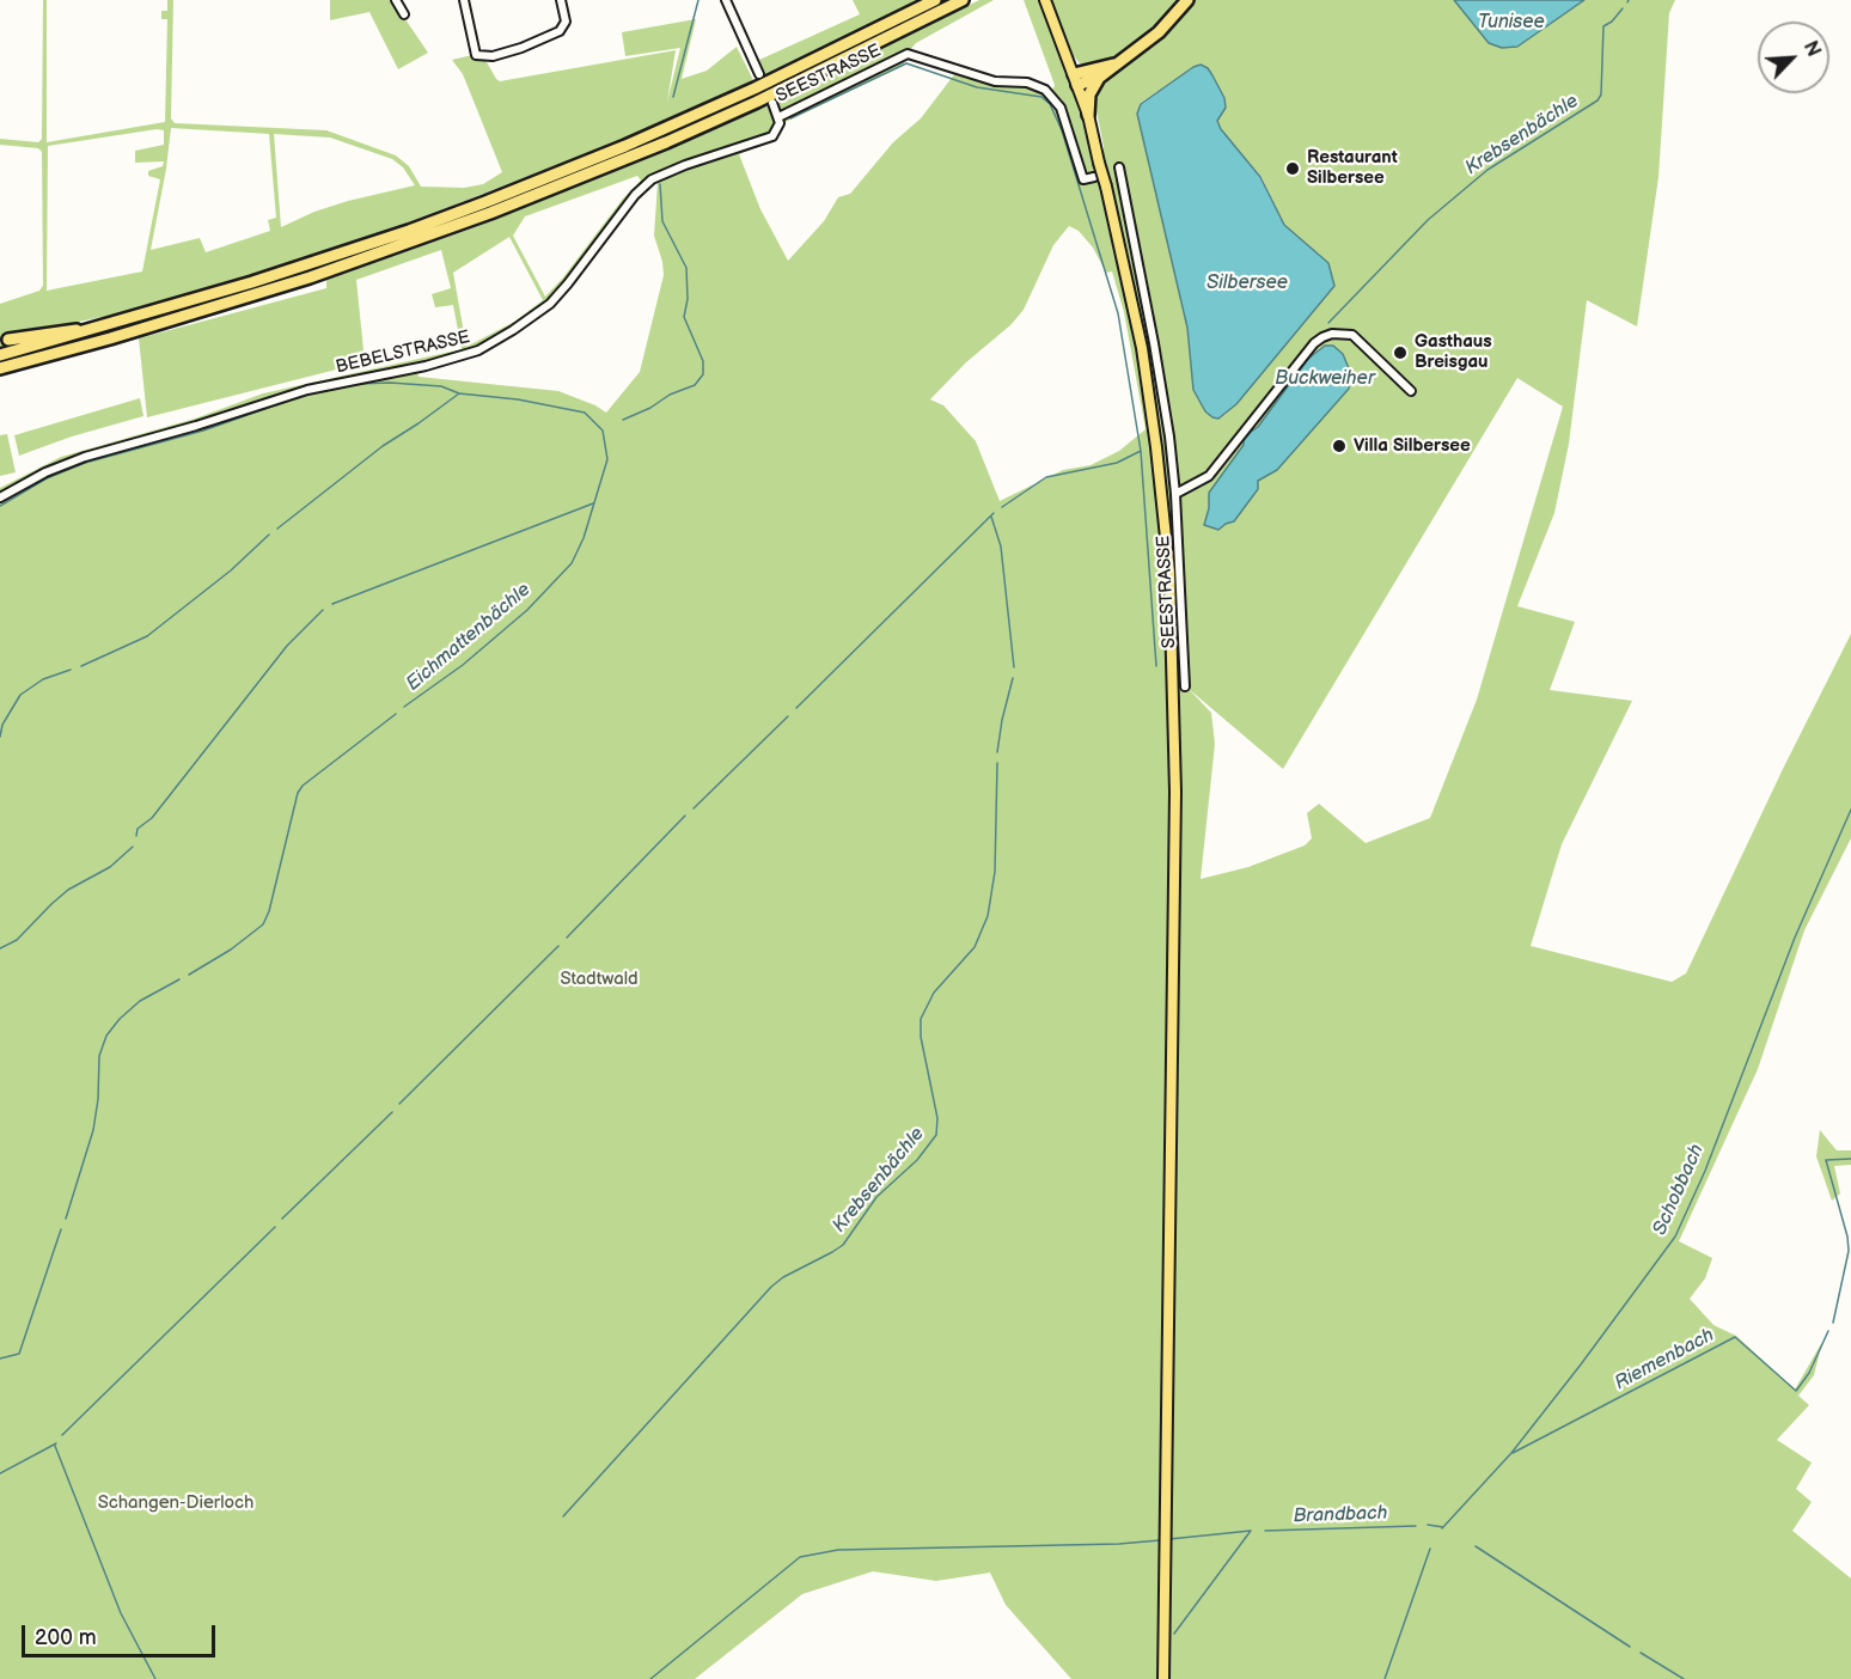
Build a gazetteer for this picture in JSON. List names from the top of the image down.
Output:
{
  "streets": {
    "street": ["SEESTRASSE", "BEBELSTRASSE"]
  },
  "crossings": [
    ["SEESTRASSE", "BEBELSTRASSE"]
  ],
  "water": [
    "Tunisee",
    "Krebsenbächle",
    "Silbersee",
    "Buckweiher",
    "Eichmattenbächle",
    "Schobbach",
    "Riemenbach",
    "Brandbach"
  ],
  "parks": ["Stadtwald", "Schangen-Dierloch"],
  "places": ["Restaurant Silbersee", "Gasthaus Breisgau", "Villa Silbersee"],
  "scale_bar": "200 m",
  "north": "top right"
}
